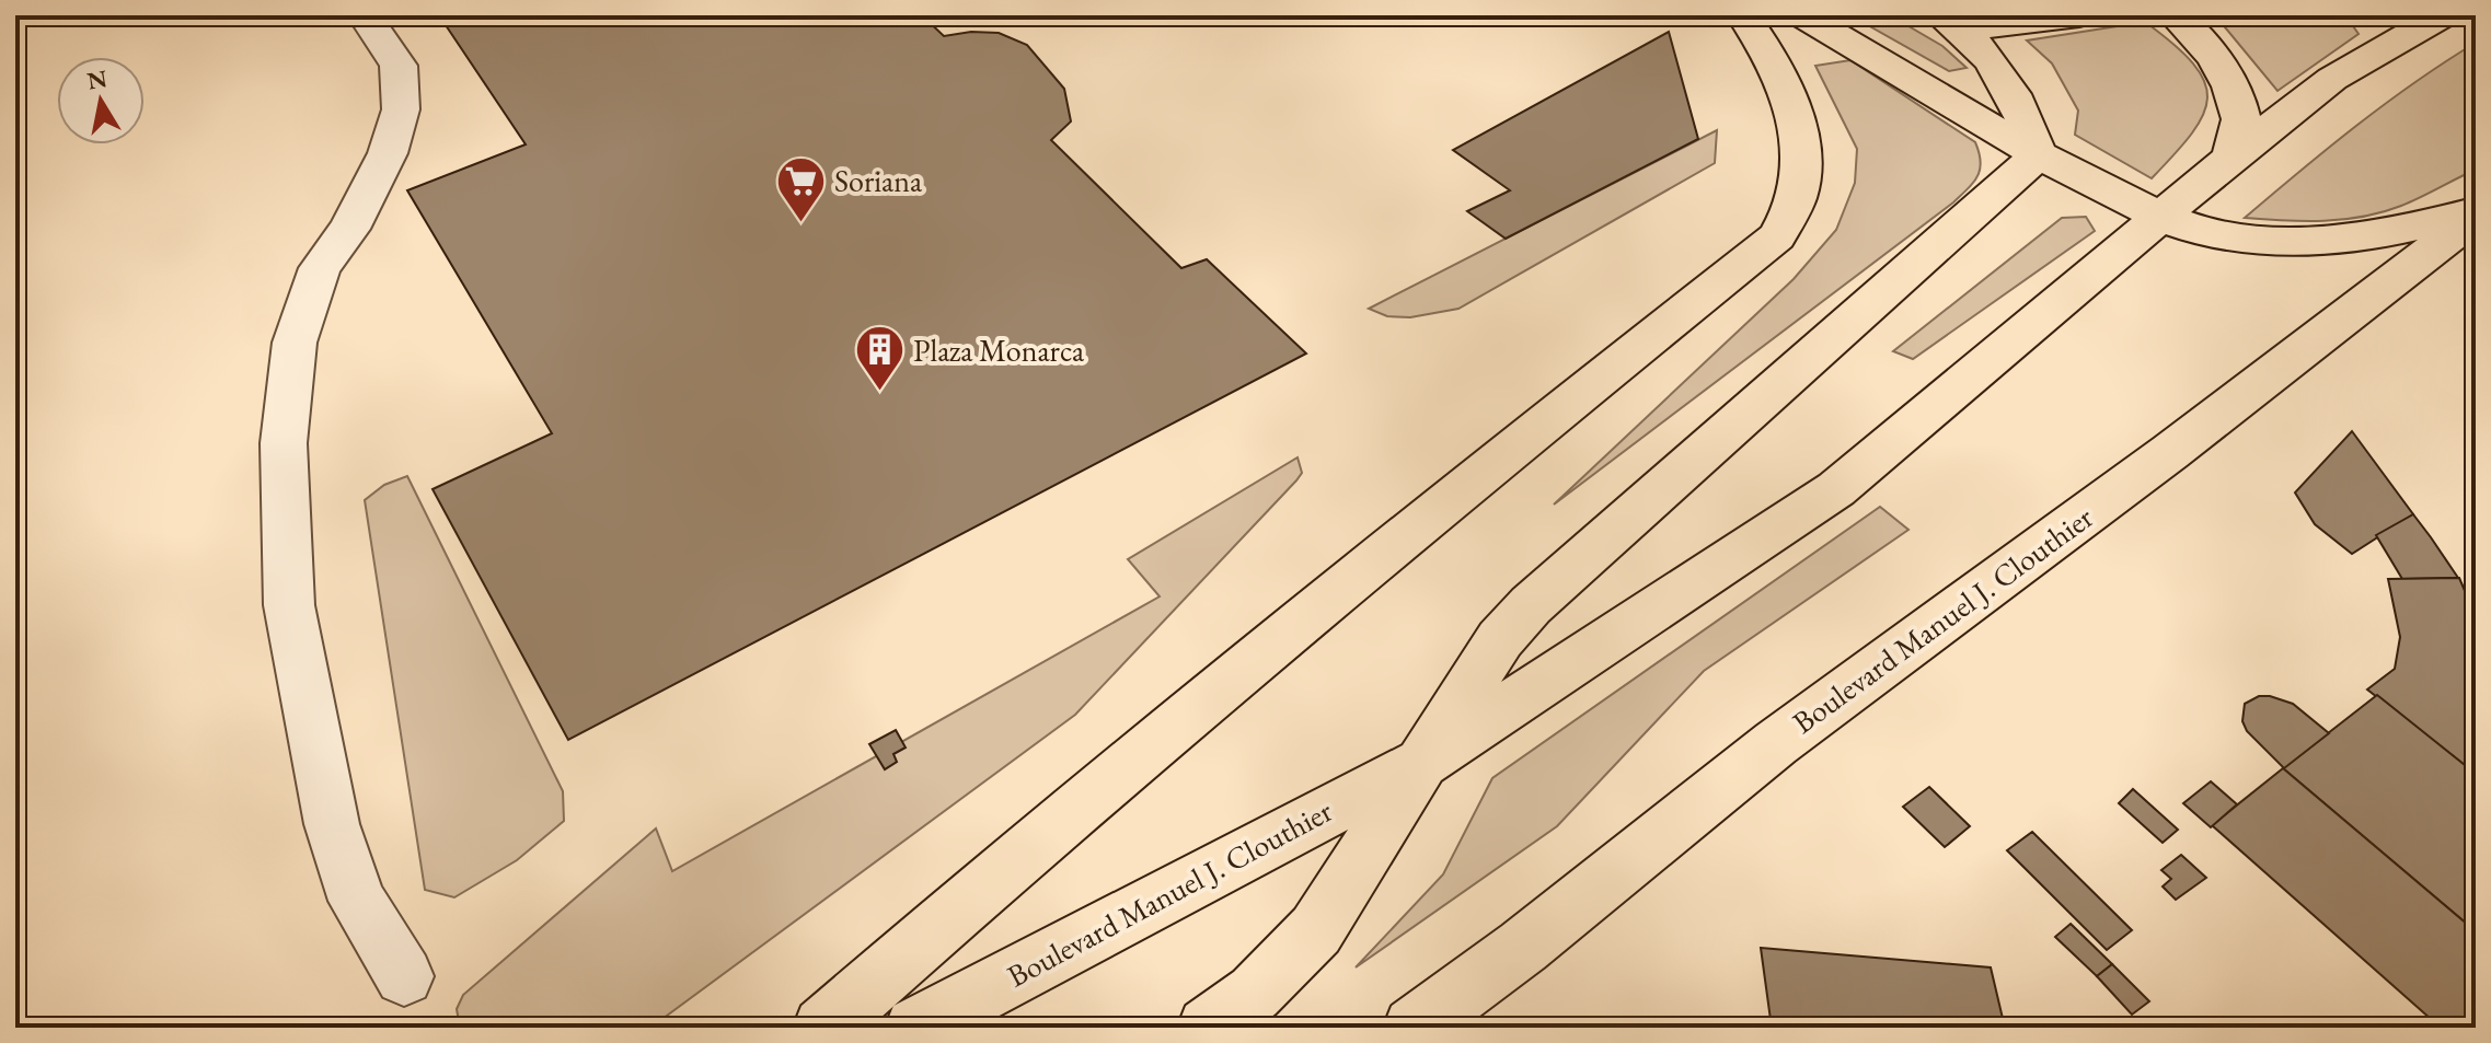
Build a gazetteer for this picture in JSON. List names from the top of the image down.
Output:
{
  "streets": {
    "main road": ["Boulevard Manuel J. Clouthier"]
  },
  "places": {
    "supermarket": ["Soriana"],
    "building": ["Plaza Monarca"]
  },
  "north": "top"
}
